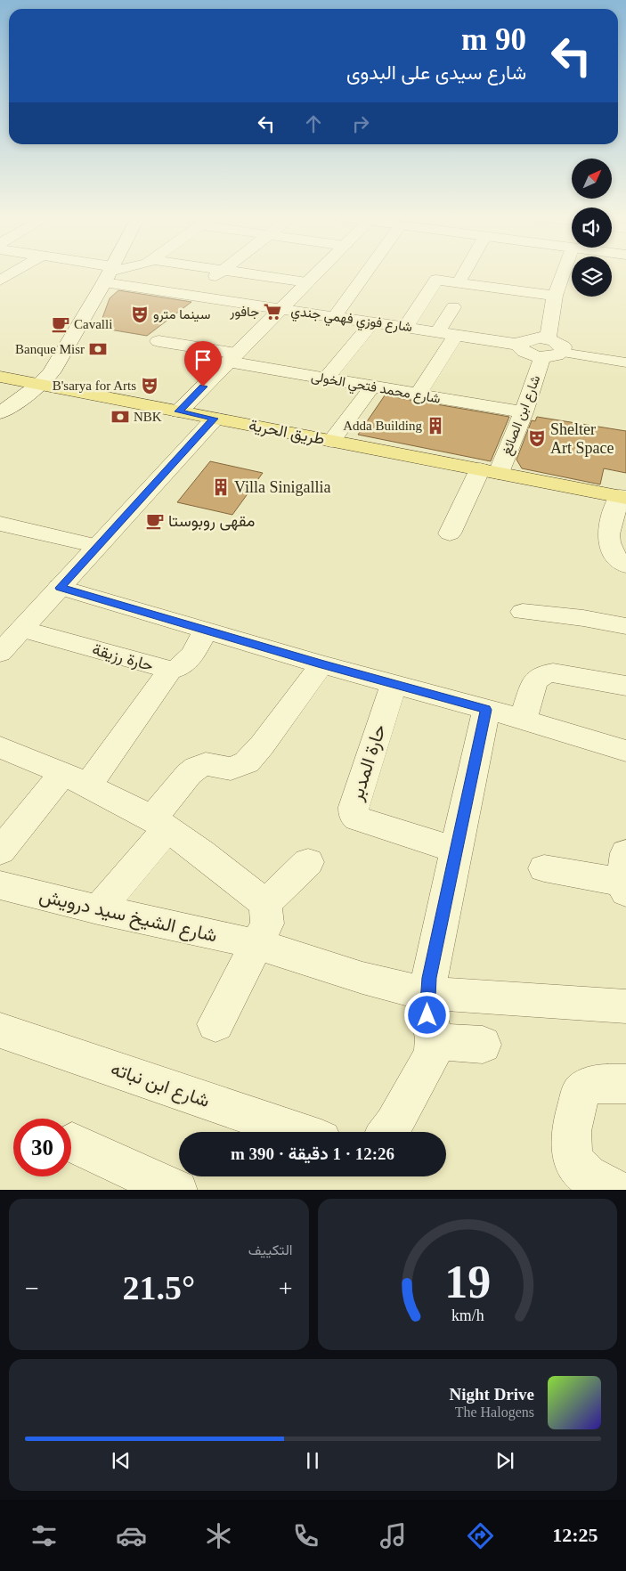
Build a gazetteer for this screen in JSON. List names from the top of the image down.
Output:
{
  "streets": {
    "main road": ["طريق الحرية"],
    "street": [
      "شارع فوزي فهمي جندي",
      "شارع محمد فتحي الخولى",
      "شارع ابن الصائغ",
      "حارة رزيقة",
      "حارة المدبر",
      "شارع الشيخ سيد درويش",
      "شارع ابن نباته"
    ]
  },
  "crossings": [
    ["شارع محمد فتحي الخولى", "شارع ابن الصائغ"],
    ["شارع ابن الصائغ", "طريق الحرية"]
  ],
  "places": {
    "supermarket": ["جافور"],
    "theatre": ["سينما مترو", "B'sarya for Arts", "Shelter Art Space"],
    "cafe": ["Cavalli", "مقهى روبوستا"],
    "bank": ["Banque Misr", "NBK"],
    "building": ["Adda Building", "Villa Sinigallia"]
  },
  "north": "top right",
  "page": {
    "turn": ["90 m", "شارع سيدى على البدوى"],
    "limit": "30",
    "trip": "12:26 · 1 دقيقة · 390 m",
    "tile": "التكييف",
    "heat": ["−", "21.5°", "+"],
    "song": ["Night Drive", "The Halogens"],
    "tabs": "12:25",
    "gauge": ["19", "km/h"]
  }
}
